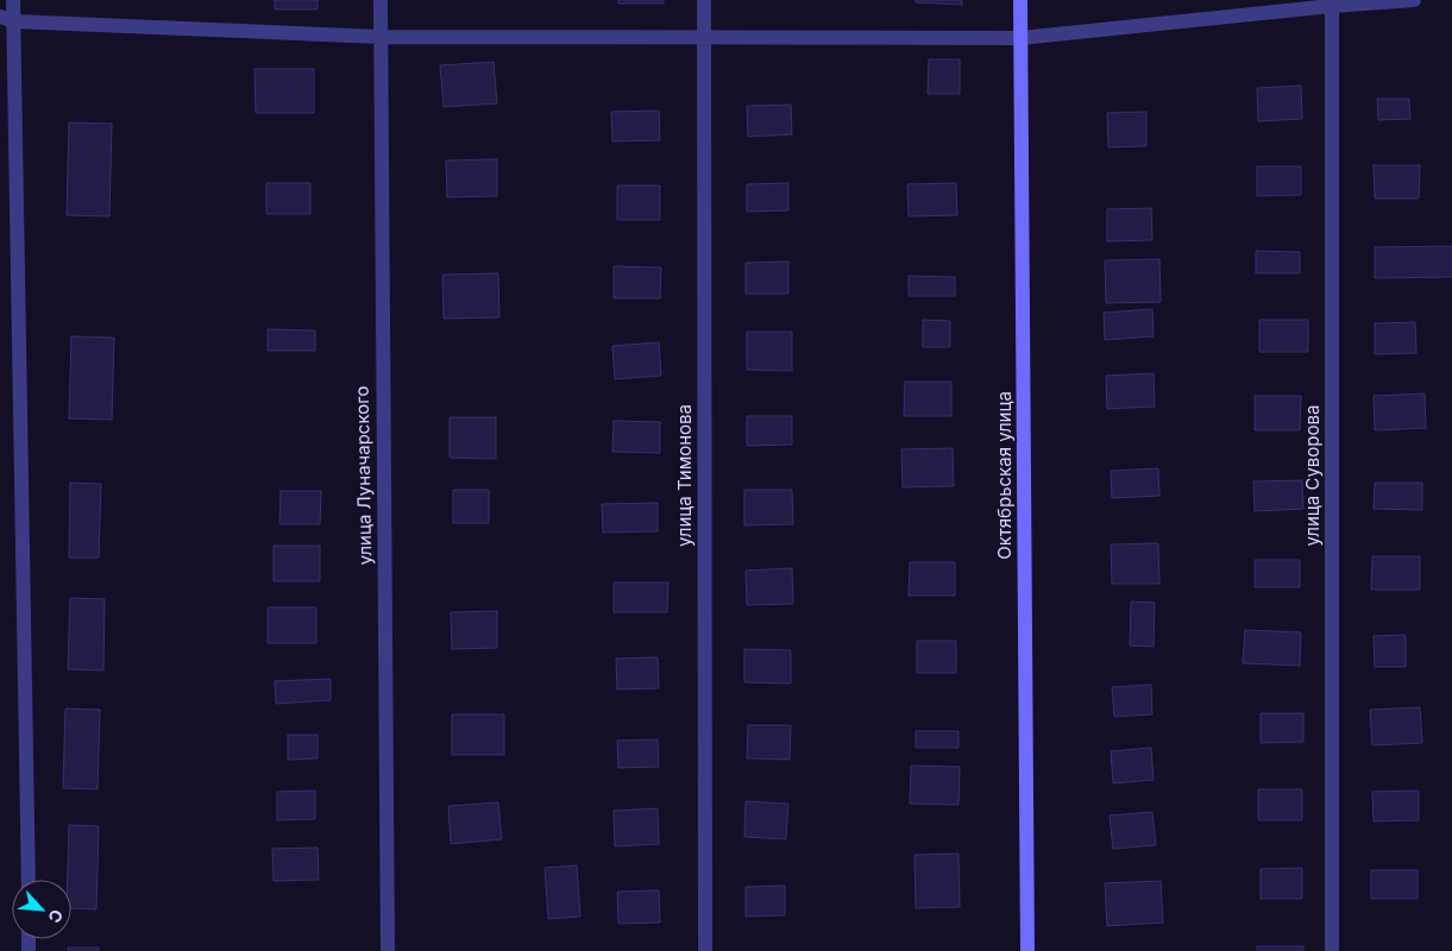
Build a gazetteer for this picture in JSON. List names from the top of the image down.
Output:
{
  "streets": {
    "street": [
      "улица Луначарского",
      "улица Тимонова",
      "Октябрьская улица",
      "улица Суворова"
    ]
  },
  "north": "bottom right"
}
